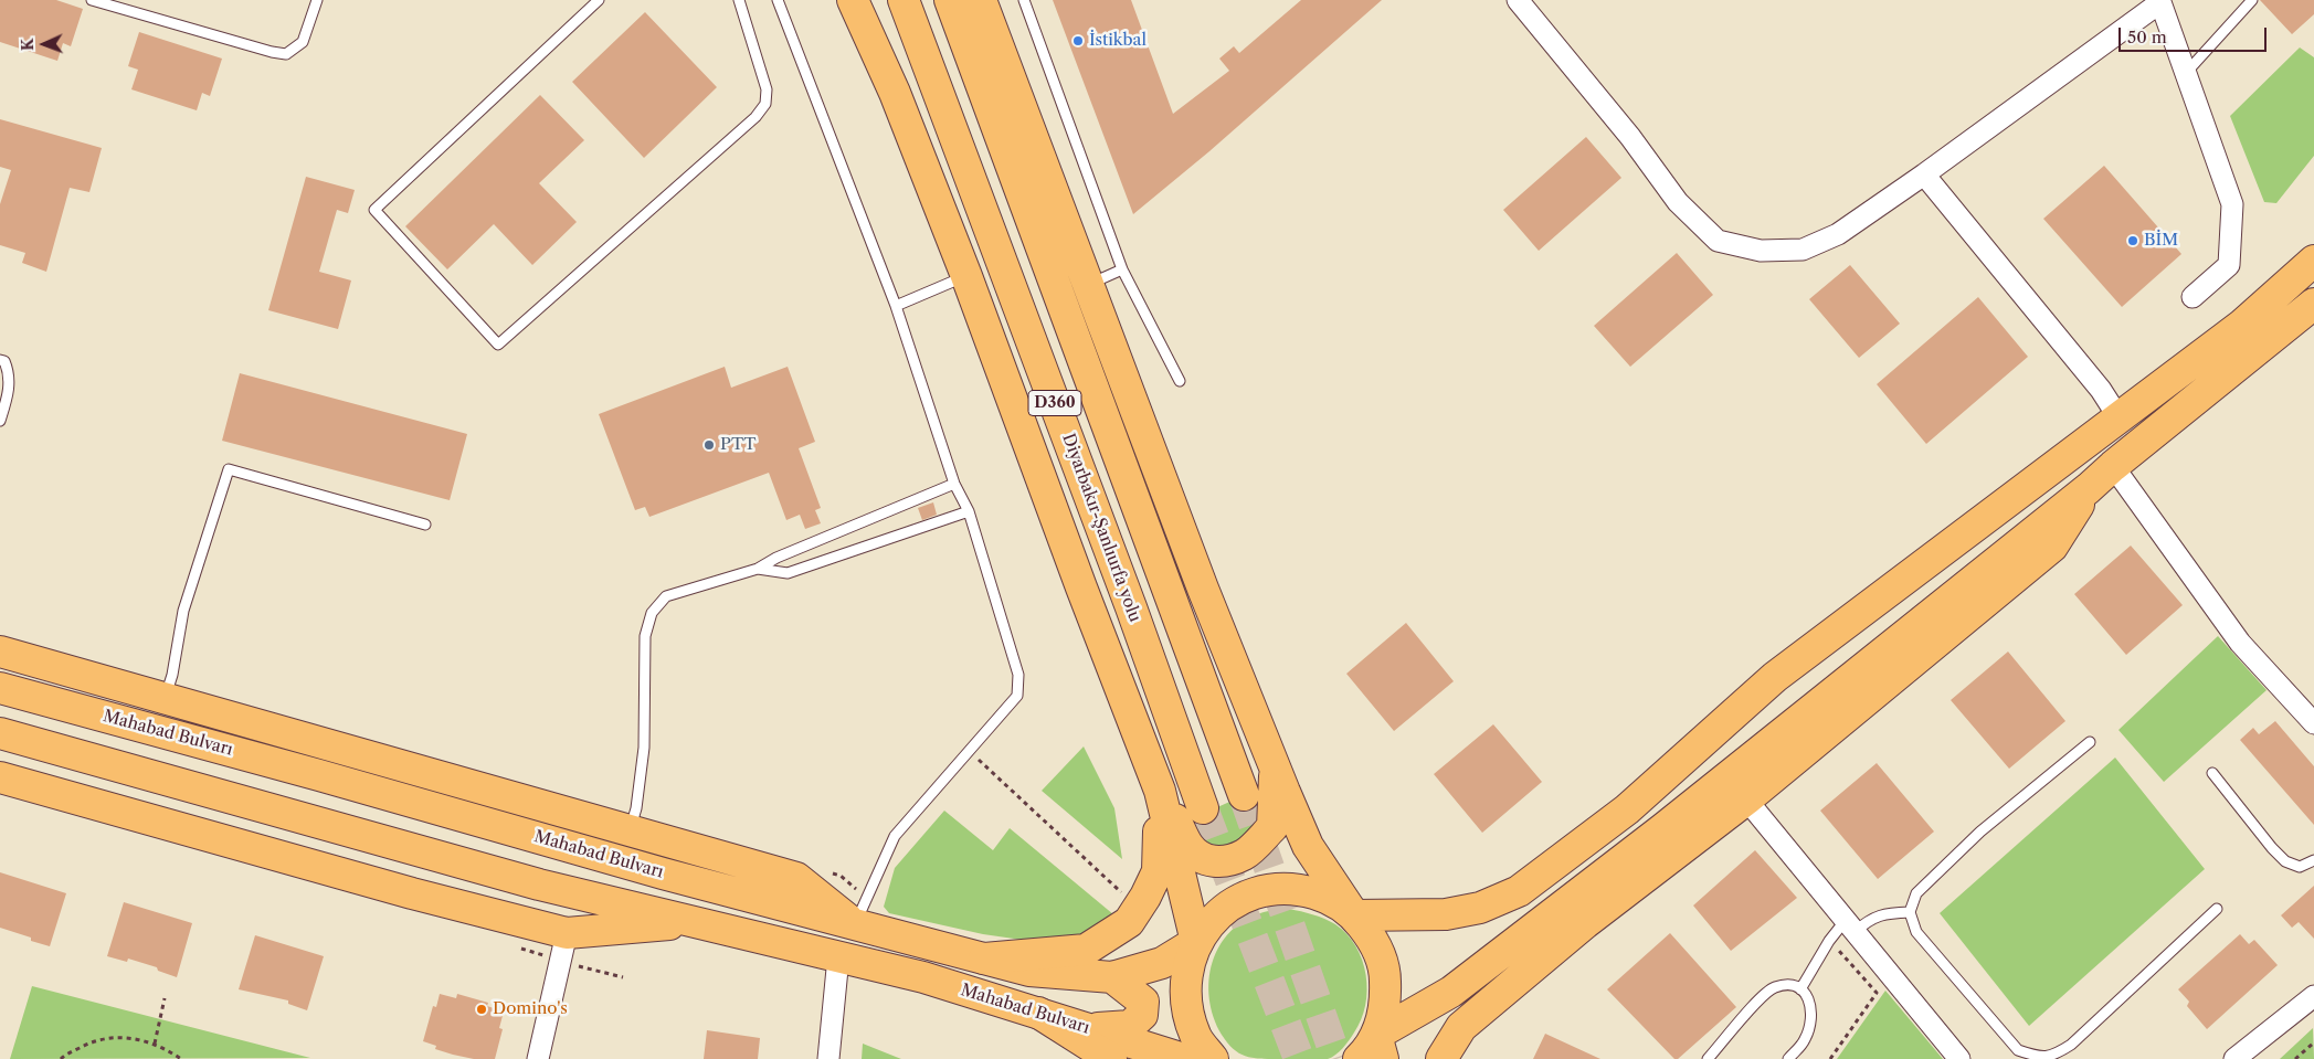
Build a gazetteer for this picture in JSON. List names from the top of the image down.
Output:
{
  "streets": {
    "main road": ["D360", "Diyarbakır-Şanlıurfa yolu", "Mahabad Bulvarı"]
  },
  "places": [
    "İstikbal",
    "BİM",
    "PTT",
    "Domino's"
  ],
  "scale_bar": "50 m",
  "north": "left"
}
